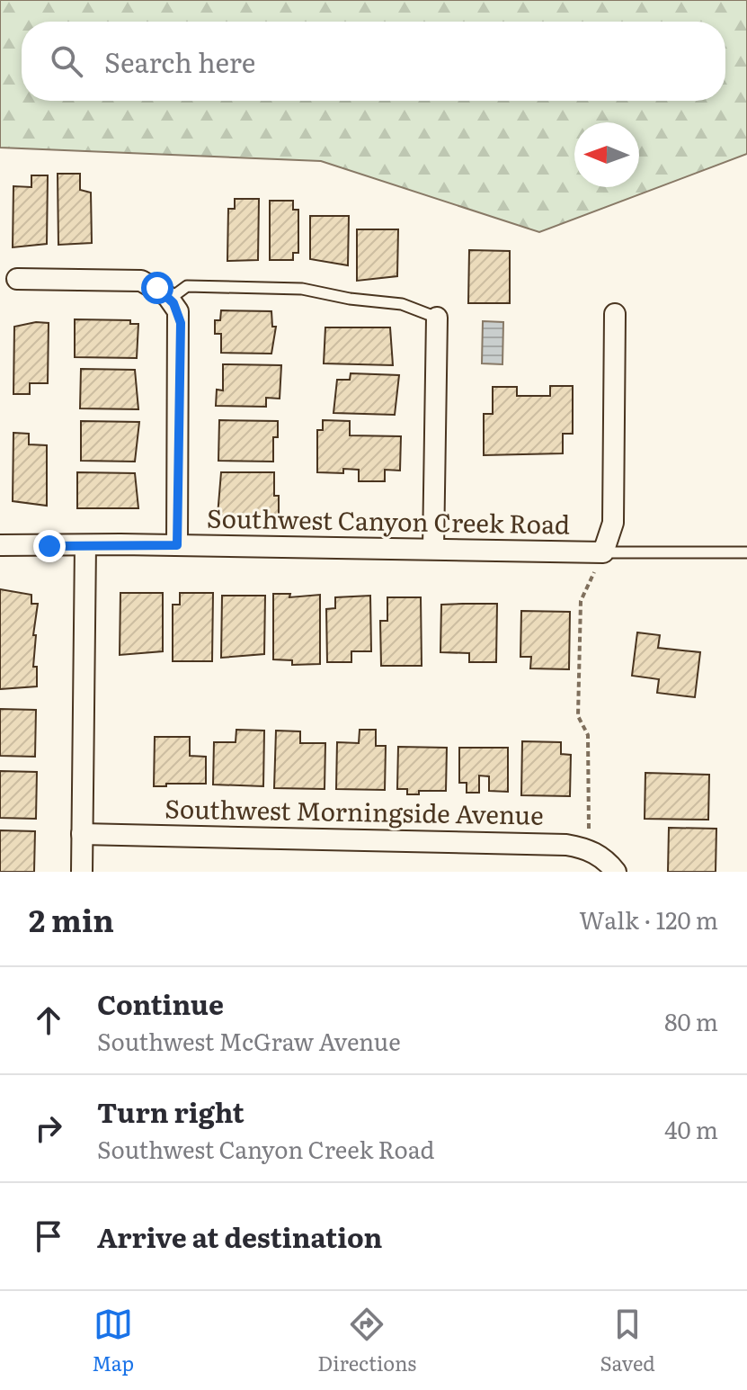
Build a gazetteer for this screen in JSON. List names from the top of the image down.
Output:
{
  "streets": {
    "street": ["Southwest Canyon Creek Road", "Southwest Morningside Avenue"]
  },
  "north": "left",
  "page": {
    "search": "Search here",
    "heading": ["2 min", "Walk · 120 m"],
    "list": [
      ["Continue", "Southwest McGraw Avenue", "80 m"],
      ["Turn right", "Southwest Canyon Creek Road", "40 m"],
      "Arrive at destination"
    ],
    "nav": ["Map", "Directions", "Saved"]
  }
}
